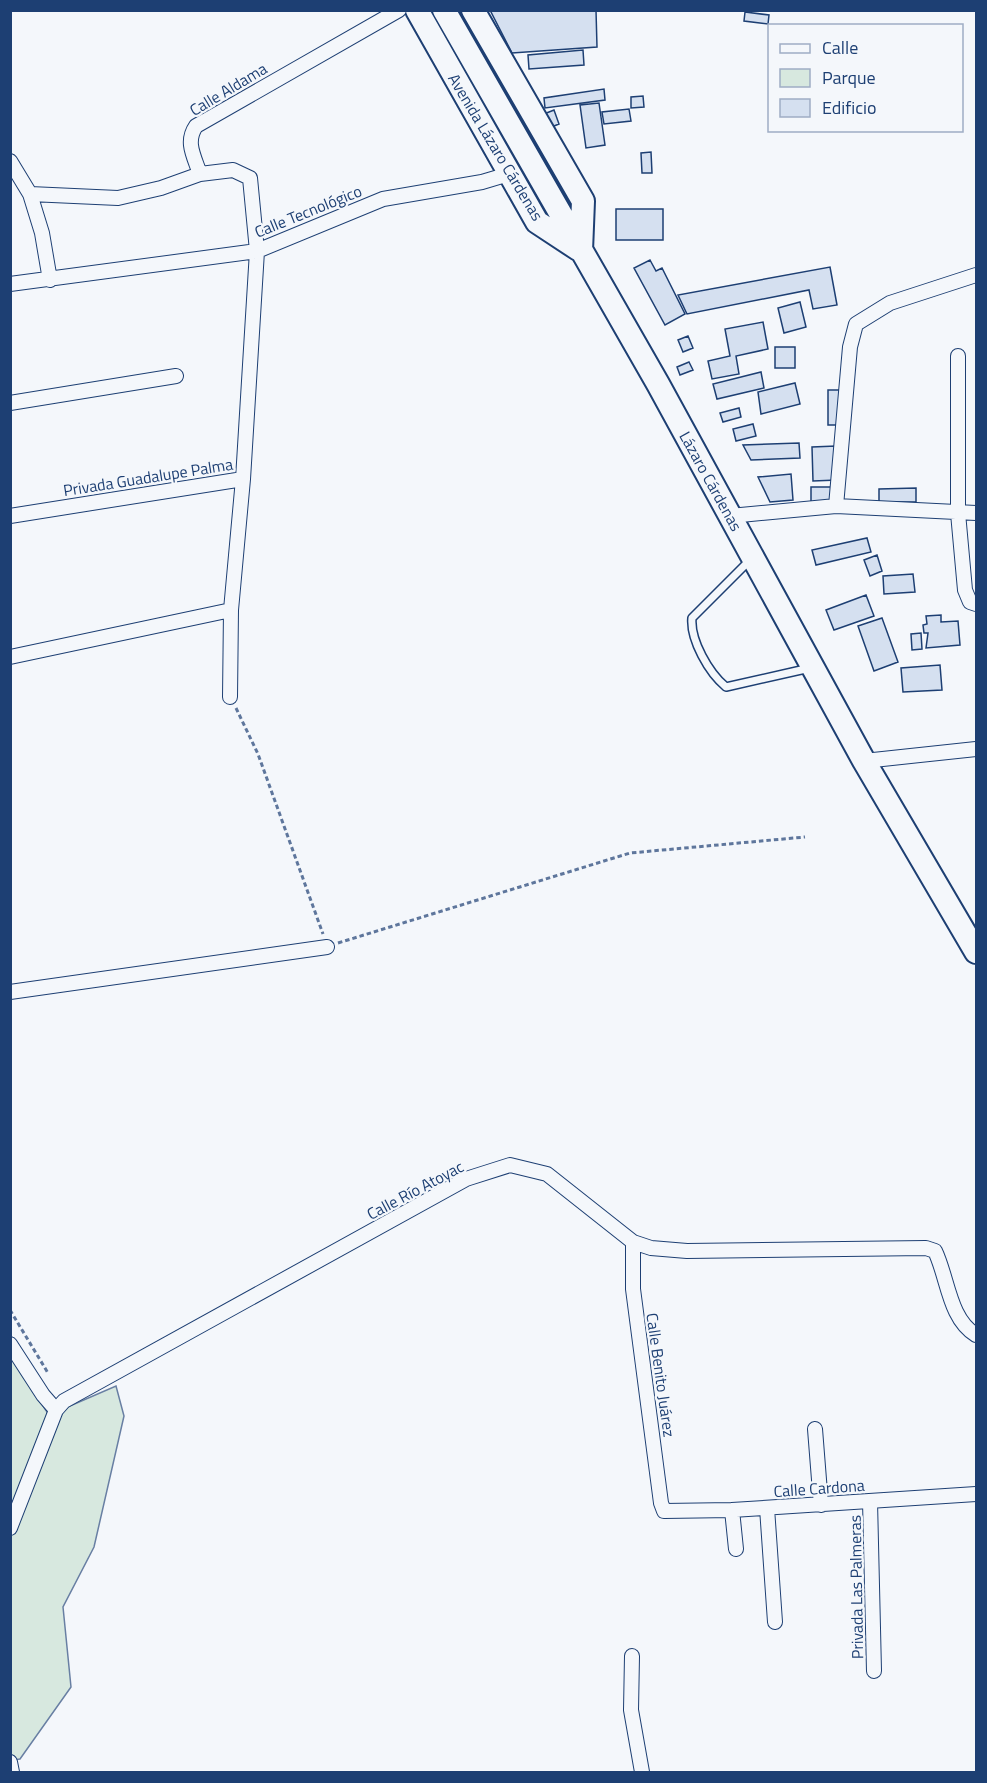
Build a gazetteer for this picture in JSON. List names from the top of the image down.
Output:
{
  "streets": {
    "main road": ["Avenida Lázaro Cárdenas", "Lázaro Cárdenas"],
    "street": [
      "Calle Aldama",
      "Calle Tecnológico",
      "Privada Guadalupe Palma",
      "Calle Río Atoyac",
      "Calle Benito Juárez",
      "Calle Cardona",
      "Privada Las Palmeras"
    ]
  },
  "crossings": [
    ["Avenida Lázaro Cárdenas", "Calle Tecnológico"],
    ["Avenida Lázaro Cárdenas", "Lázaro Cárdenas"],
    ["Calle Tecnológico", "Privada Guadalupe Palma"],
    ["Calle Río Atoyac", "Calle Benito Juárez"],
    ["Calle Benito Juárez", "Calle Cardona"],
    ["Calle Cardona", "Privada Las Palmeras"]
  ],
  "legend": ["Calle", "Parque", "Edificio"]
}
